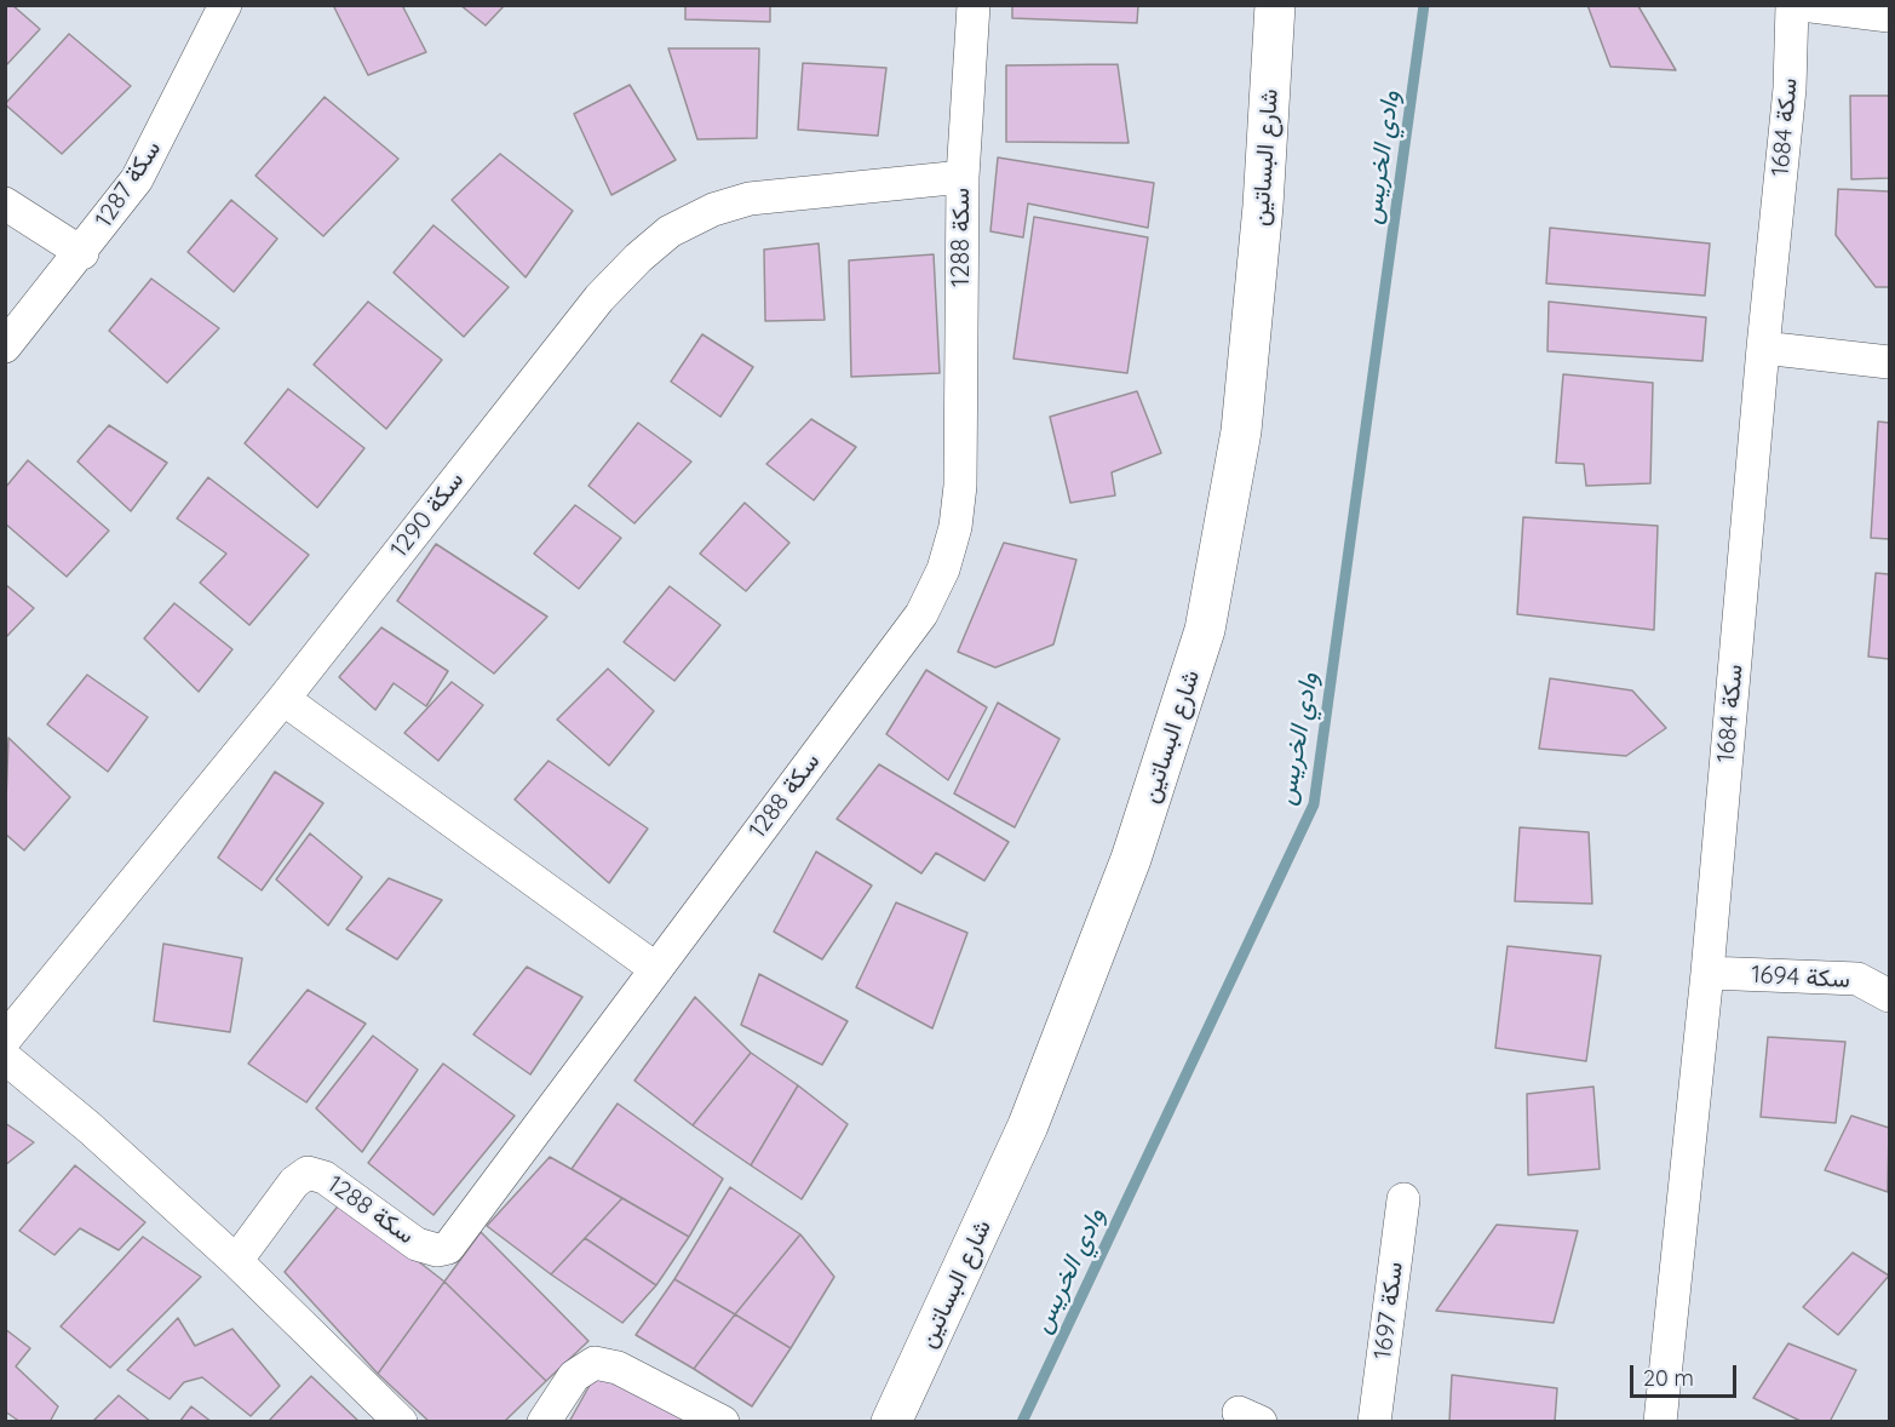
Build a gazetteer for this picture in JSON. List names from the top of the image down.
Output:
{
  "streets": {
    "street": [
      "سكة 1684",
      "شارع البساتين",
      "سكة 1287",
      "سكة 1288",
      "سكة 1290",
      "سكة 1694",
      "سكة 1697"
    ]
  },
  "crossings": [
    ["سكة 1684", "سكة 1694"],
    ["سكة 1288", "سكة 1290"]
  ],
  "water": ["وادي الخريس"],
  "scale_bar": "20 m"
}
